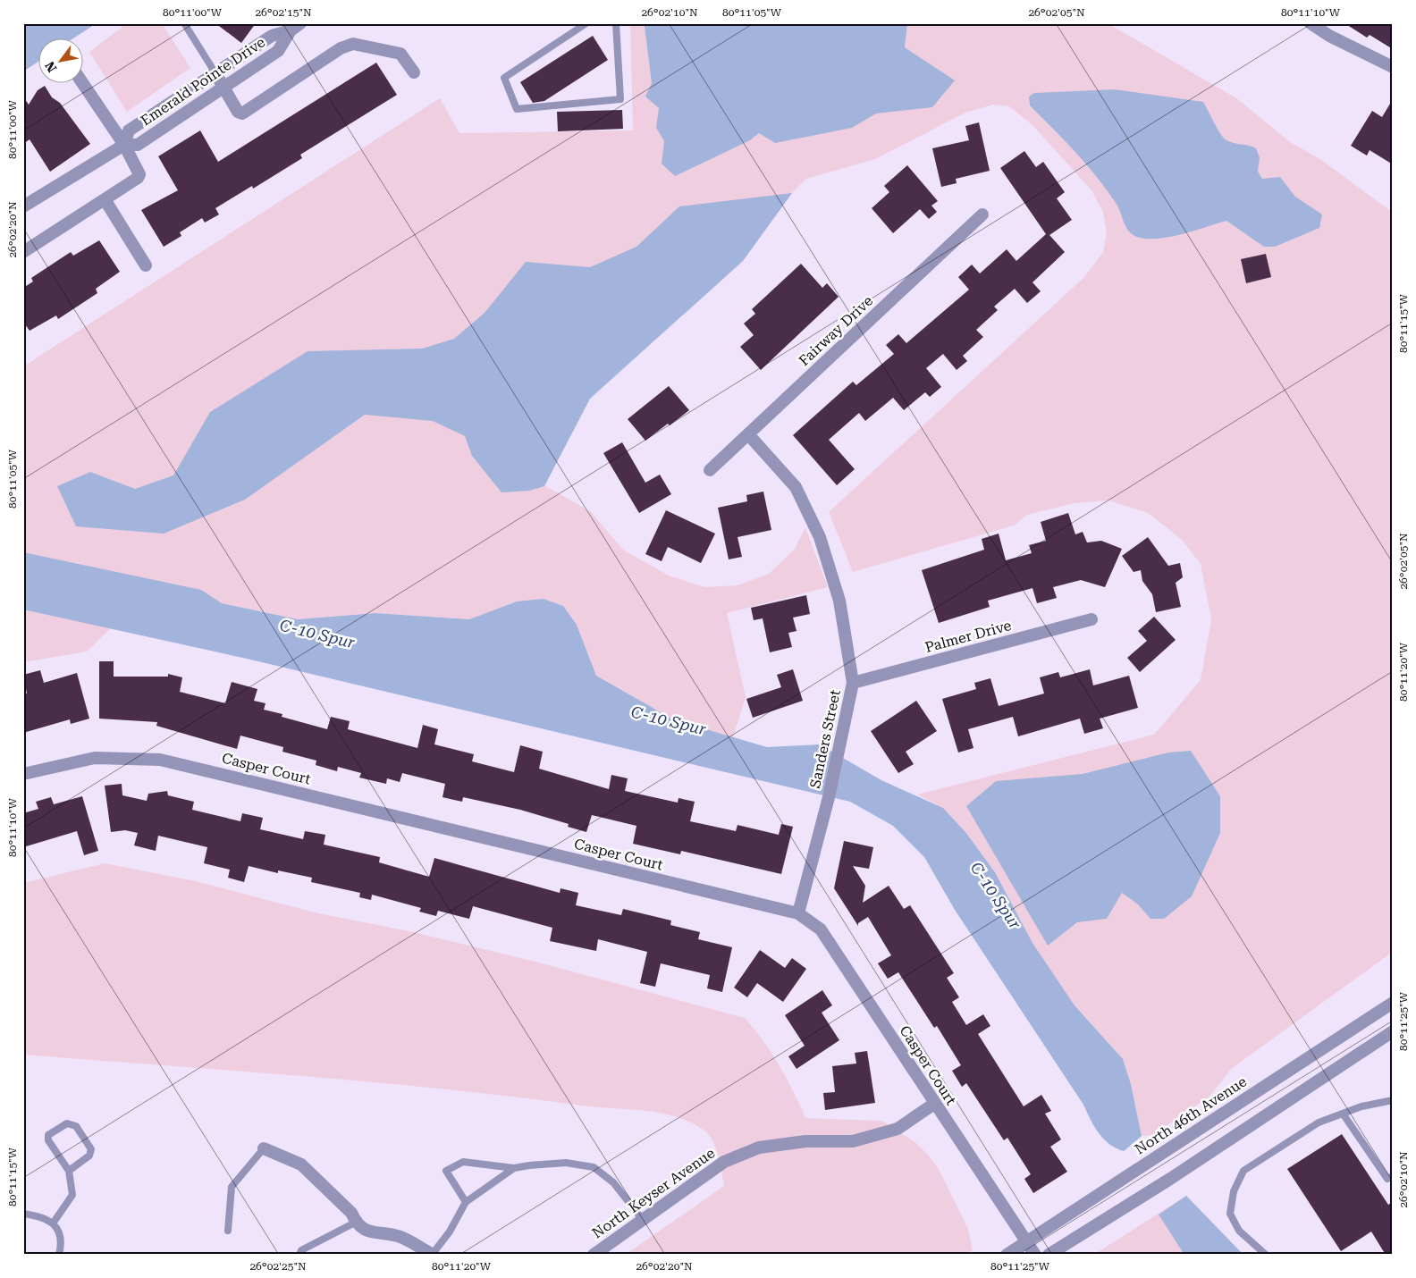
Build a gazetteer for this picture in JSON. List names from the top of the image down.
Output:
{
  "streets": {
    "street": [
      "Emerald Pointe Drive",
      "Fairway Drive",
      "Palmer Drive",
      "Sanders Street",
      "Casper Court",
      "North 46th Avenue",
      "North Keyser Avenue"
    ]
  },
  "crossings": [
    ["Fairway Drive", "Sanders Street"],
    ["Palmer Drive", "Sanders Street"],
    ["Sanders Street", "Casper Court"],
    ["Casper Court", "North 46th Avenue"],
    ["Casper Court", "North Keyser Avenue"]
  ],
  "water": ["C-10 Spur"],
  "north": "bottom left",
  "coordinates": [
    "80°11'00\"W",
    "26°02'15\"N",
    "26°02'10\"N",
    "80°11'05\"W",
    "26°02'05\"N",
    "80°11'10\"W",
    "26°02'20\"N",
    "80°11'15\"W",
    "80°11'20\"W",
    "80°11'25\"W",
    "26°02'25\"N"
  ]
}
